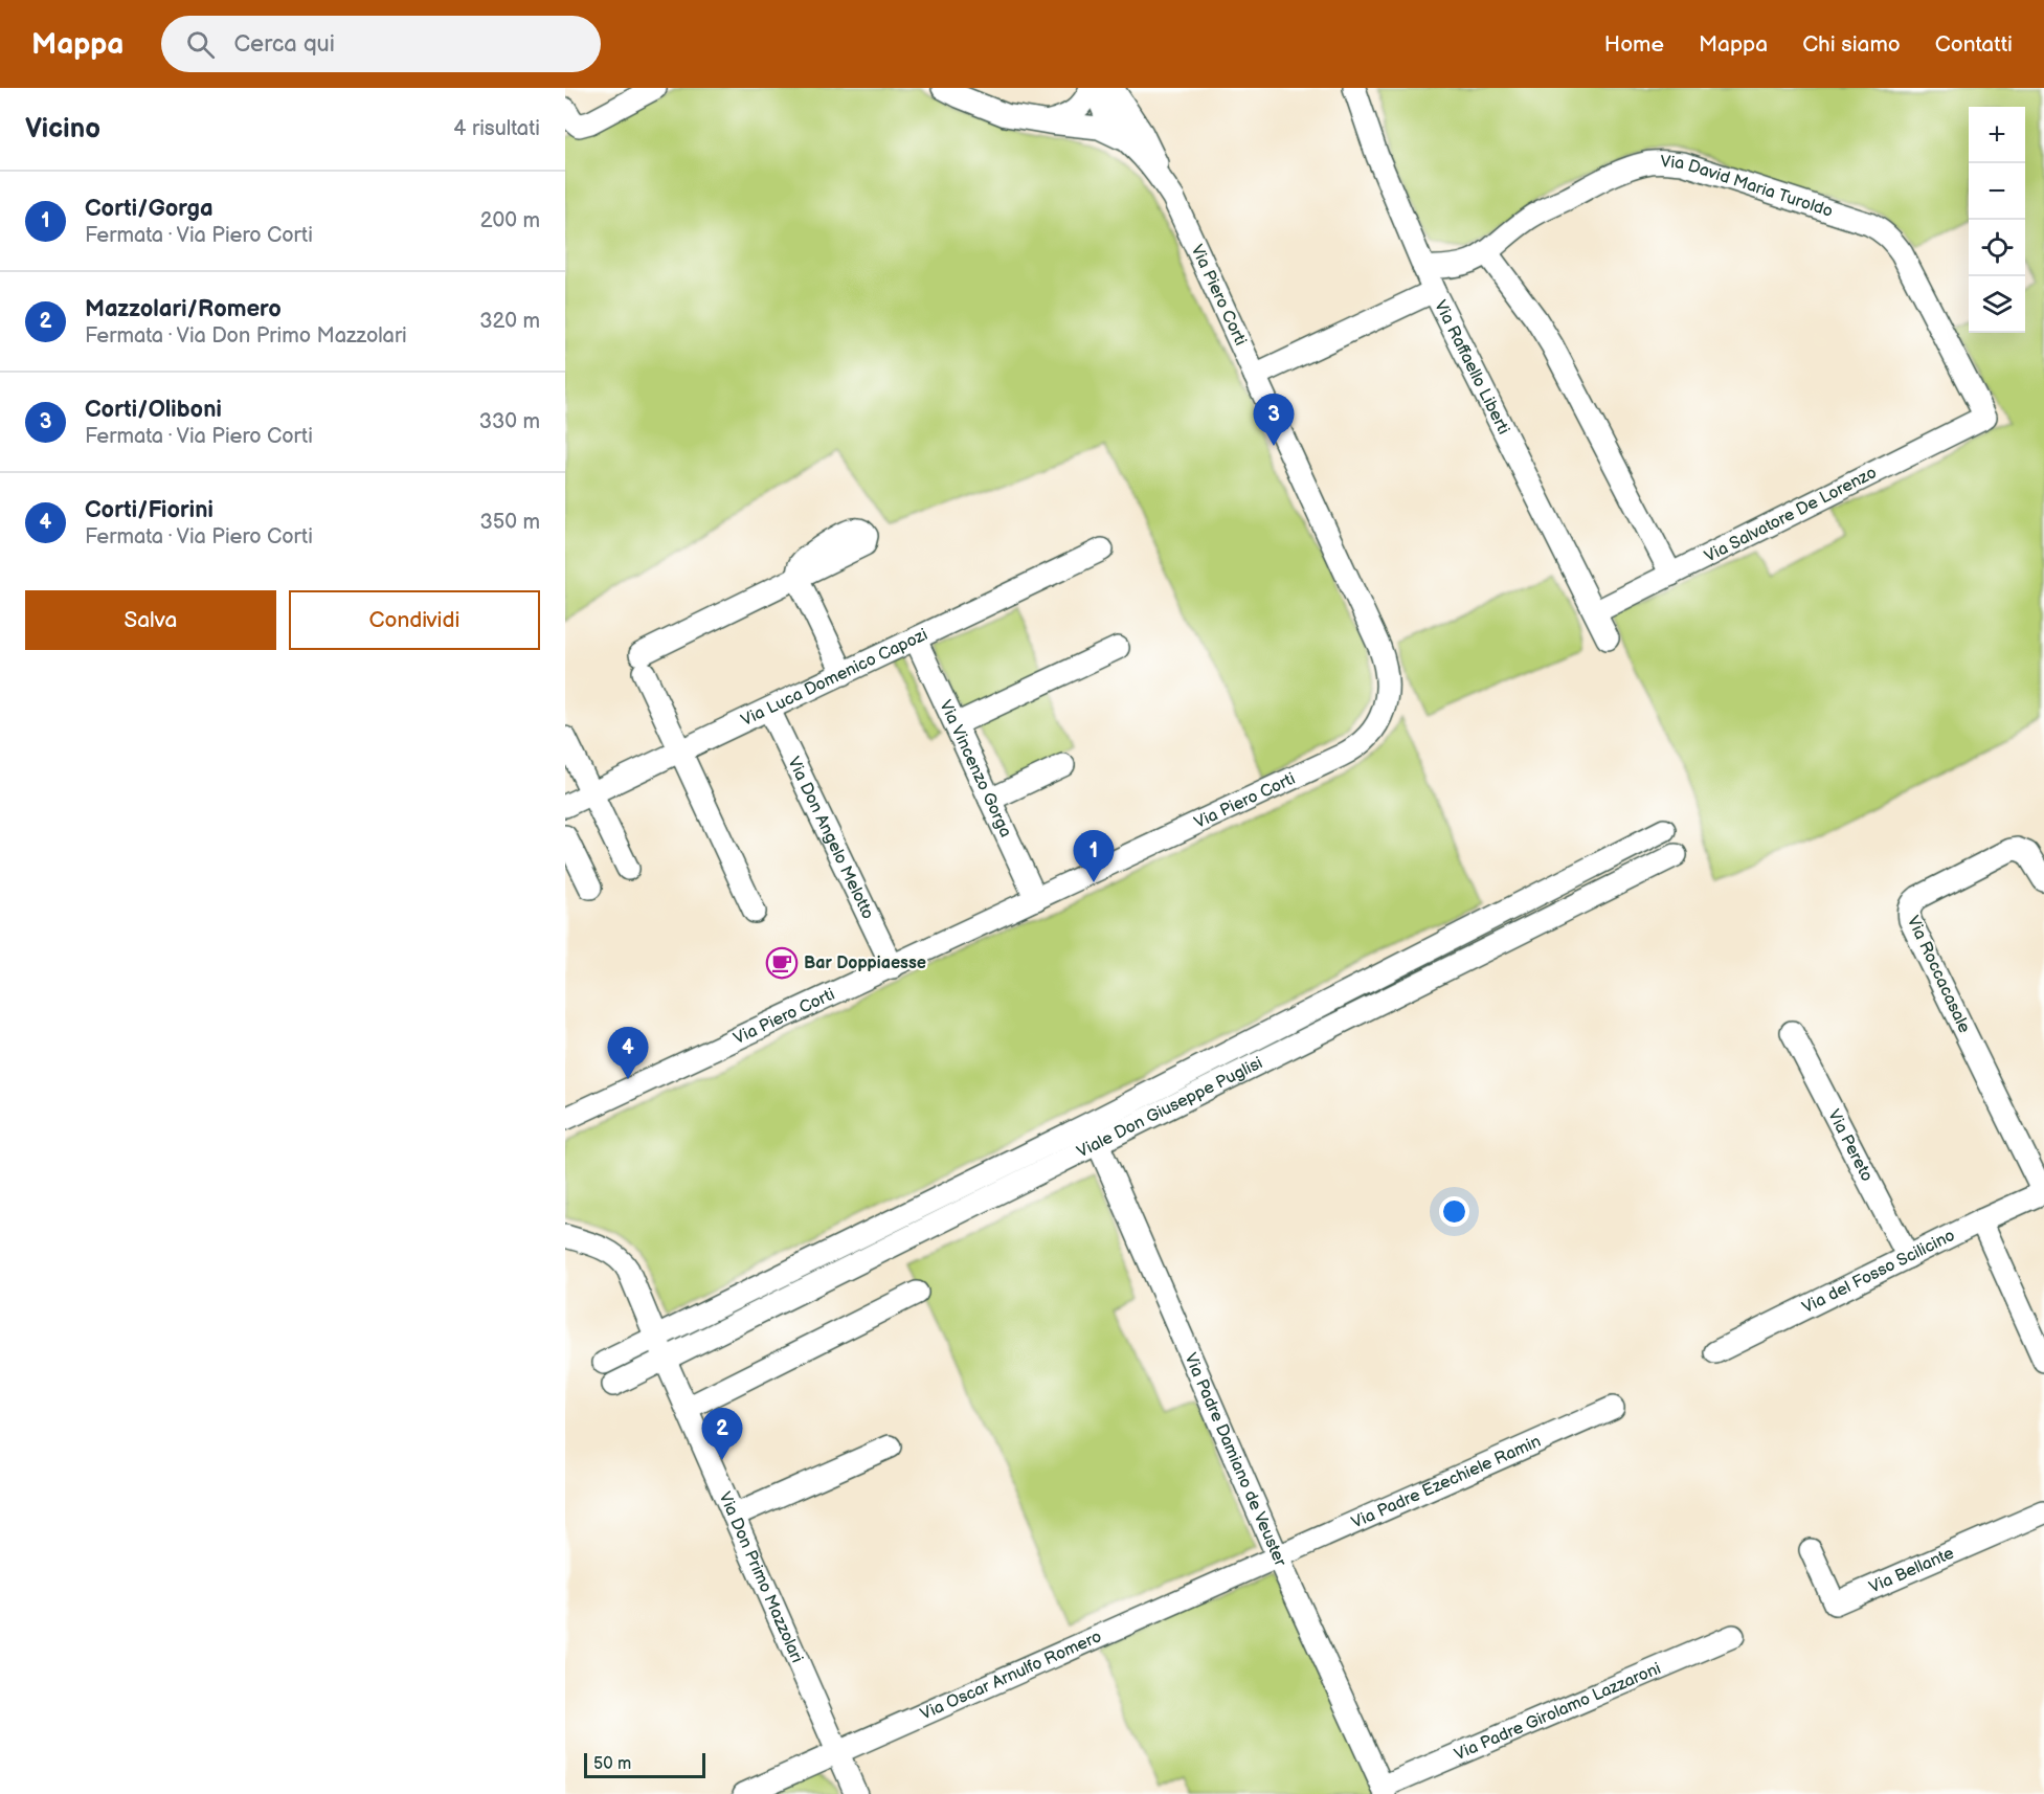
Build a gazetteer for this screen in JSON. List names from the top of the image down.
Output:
{
  "streets": {
    "street": [
      "Via David Maria Turoldo",
      "Via Piero Corti",
      "Via Raffaello Liberti",
      "Via Salvatore De Lorenzo",
      "Via Luca Domenico Capozi",
      "Via Vincenzo Gorga",
      "Via Don Angelo Melotto",
      "Via Roccacasale",
      "Viale Don Giuseppe Puglisi",
      "Via Pereto",
      "Via del Fosso Scilicino",
      "Via Padre Damiano de Veuster",
      "Via Padre Ezechiele Ramin",
      "Via Bellante",
      "Via Don Primo Mazzolari",
      "Via Oscar Arnulfo Romero",
      "Via Padre Girolamo Lazzaroni"
    ]
  },
  "crossings": [
    ["Via David Maria Turoldo", "Via Raffaello Liberti"],
    ["Via David Maria Turoldo", "Via Salvatore De Lorenzo"],
    ["Via Piero Corti", "Via Vincenzo Gorga"],
    ["Via Piero Corti", "Via Don Angelo Melotto"],
    ["Via Raffaello Liberti", "Via Salvatore De Lorenzo"],
    ["Via Luca Domenico Capozi", "Via Vincenzo Gorga"],
    ["Via Luca Domenico Capozi", "Via Don Angelo Melotto"],
    ["Via Roccacasale", "Via del Fosso Scilicino"],
    ["Viale Don Giuseppe Puglisi", "Via Padre Damiano de Veuster"],
    ["Viale Don Giuseppe Puglisi", "Via Don Primo Mazzolari"],
    ["Via Pereto", "Via del Fosso Scilicino"],
    ["Via Padre Damiano de Veuster", "Via Padre Ezechiele Ramin"],
    ["Via Padre Damiano de Veuster", "Via Oscar Arnulfo Romero"],
    ["Via Padre Damiano de Veuster", "Via Padre Girolamo Lazzaroni"],
    ["Via Padre Ezechiele Ramin", "Via Oscar Arnulfo Romero"],
    ["Via Don Primo Mazzolari", "Via Oscar Arnulfo Romero"]
  ],
  "places": {
    "cafe": ["Bar Doppiaesse"]
  },
  "scale_bar": "50 m",
  "page": {
    "header": "Mappa",
    "search": "Cerca qui",
    "nav": [
      "Home",
      "Mappa",
      "Chi siamo",
      "Contatti"
    ],
    "heading": ["Vicino", "4 risultati"],
    "map_buttons": ["+", "−"],
    "list": [
      {
        "mark": "1",
        "name": "Corti/Gorga",
        "note": "Fermata · Via Piero Corti",
        "value": "200 m"
      },
      {
        "mark": "2",
        "name": "Mazzolari/Romero",
        "note": "Fermata · Via Don Primo Mazzolari",
        "value": "320 m"
      },
      {
        "mark": "3",
        "name": "Corti/Oliboni",
        "note": "Fermata · Via Piero Corti",
        "value": "330 m"
      },
      {
        "mark": "4",
        "name": "Corti/Fiorini",
        "note": "Fermata · Via Piero Corti",
        "value": "350 m"
      }
    ],
    "pins": [
      "3",
      "1",
      "4",
      "2"
    ],
    "buttons": ["Salva", "Condividi"],
    "scale": "50 m"
  }
}
